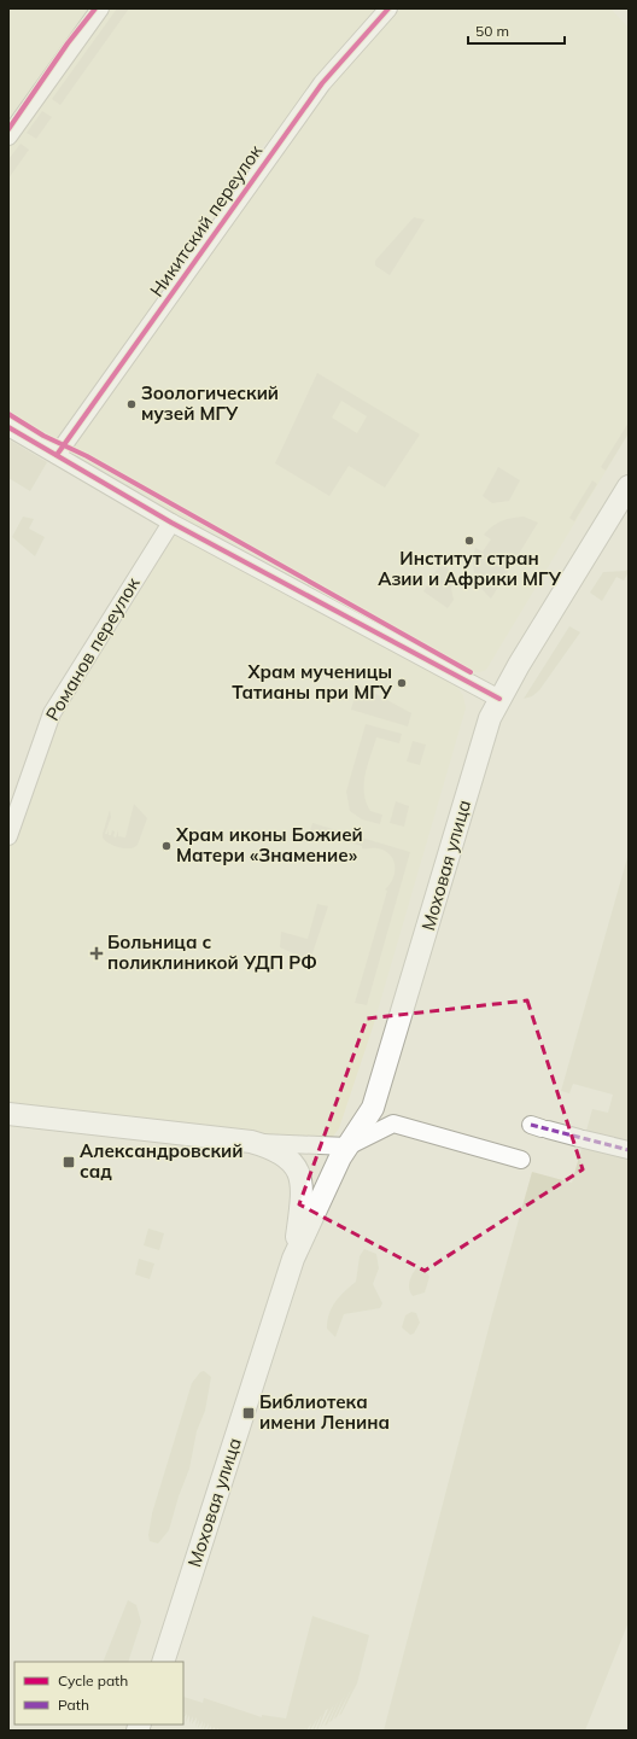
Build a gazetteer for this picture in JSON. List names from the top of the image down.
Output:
{
  "streets": {
    "main road": ["Моховая улица"],
    "street": ["Никитский переулок", "Романов переулок"]
  },
  "places": {
    "other": [
      "Зоологический музей МГУ",
      "Институт стран Азии и Африки МГУ",
      "Храм мученицы Татианы при МГУ",
      "Храм иконы Божией Матери «Знамение»"
    ],
    "health": ["Больница с поликлиникой УДП РФ"],
    "transit": ["Александровский сад", "Библиотека имени Ленина"]
  },
  "legend": ["Cycle path", "Path"],
  "scale_bar": "50 m"
}
